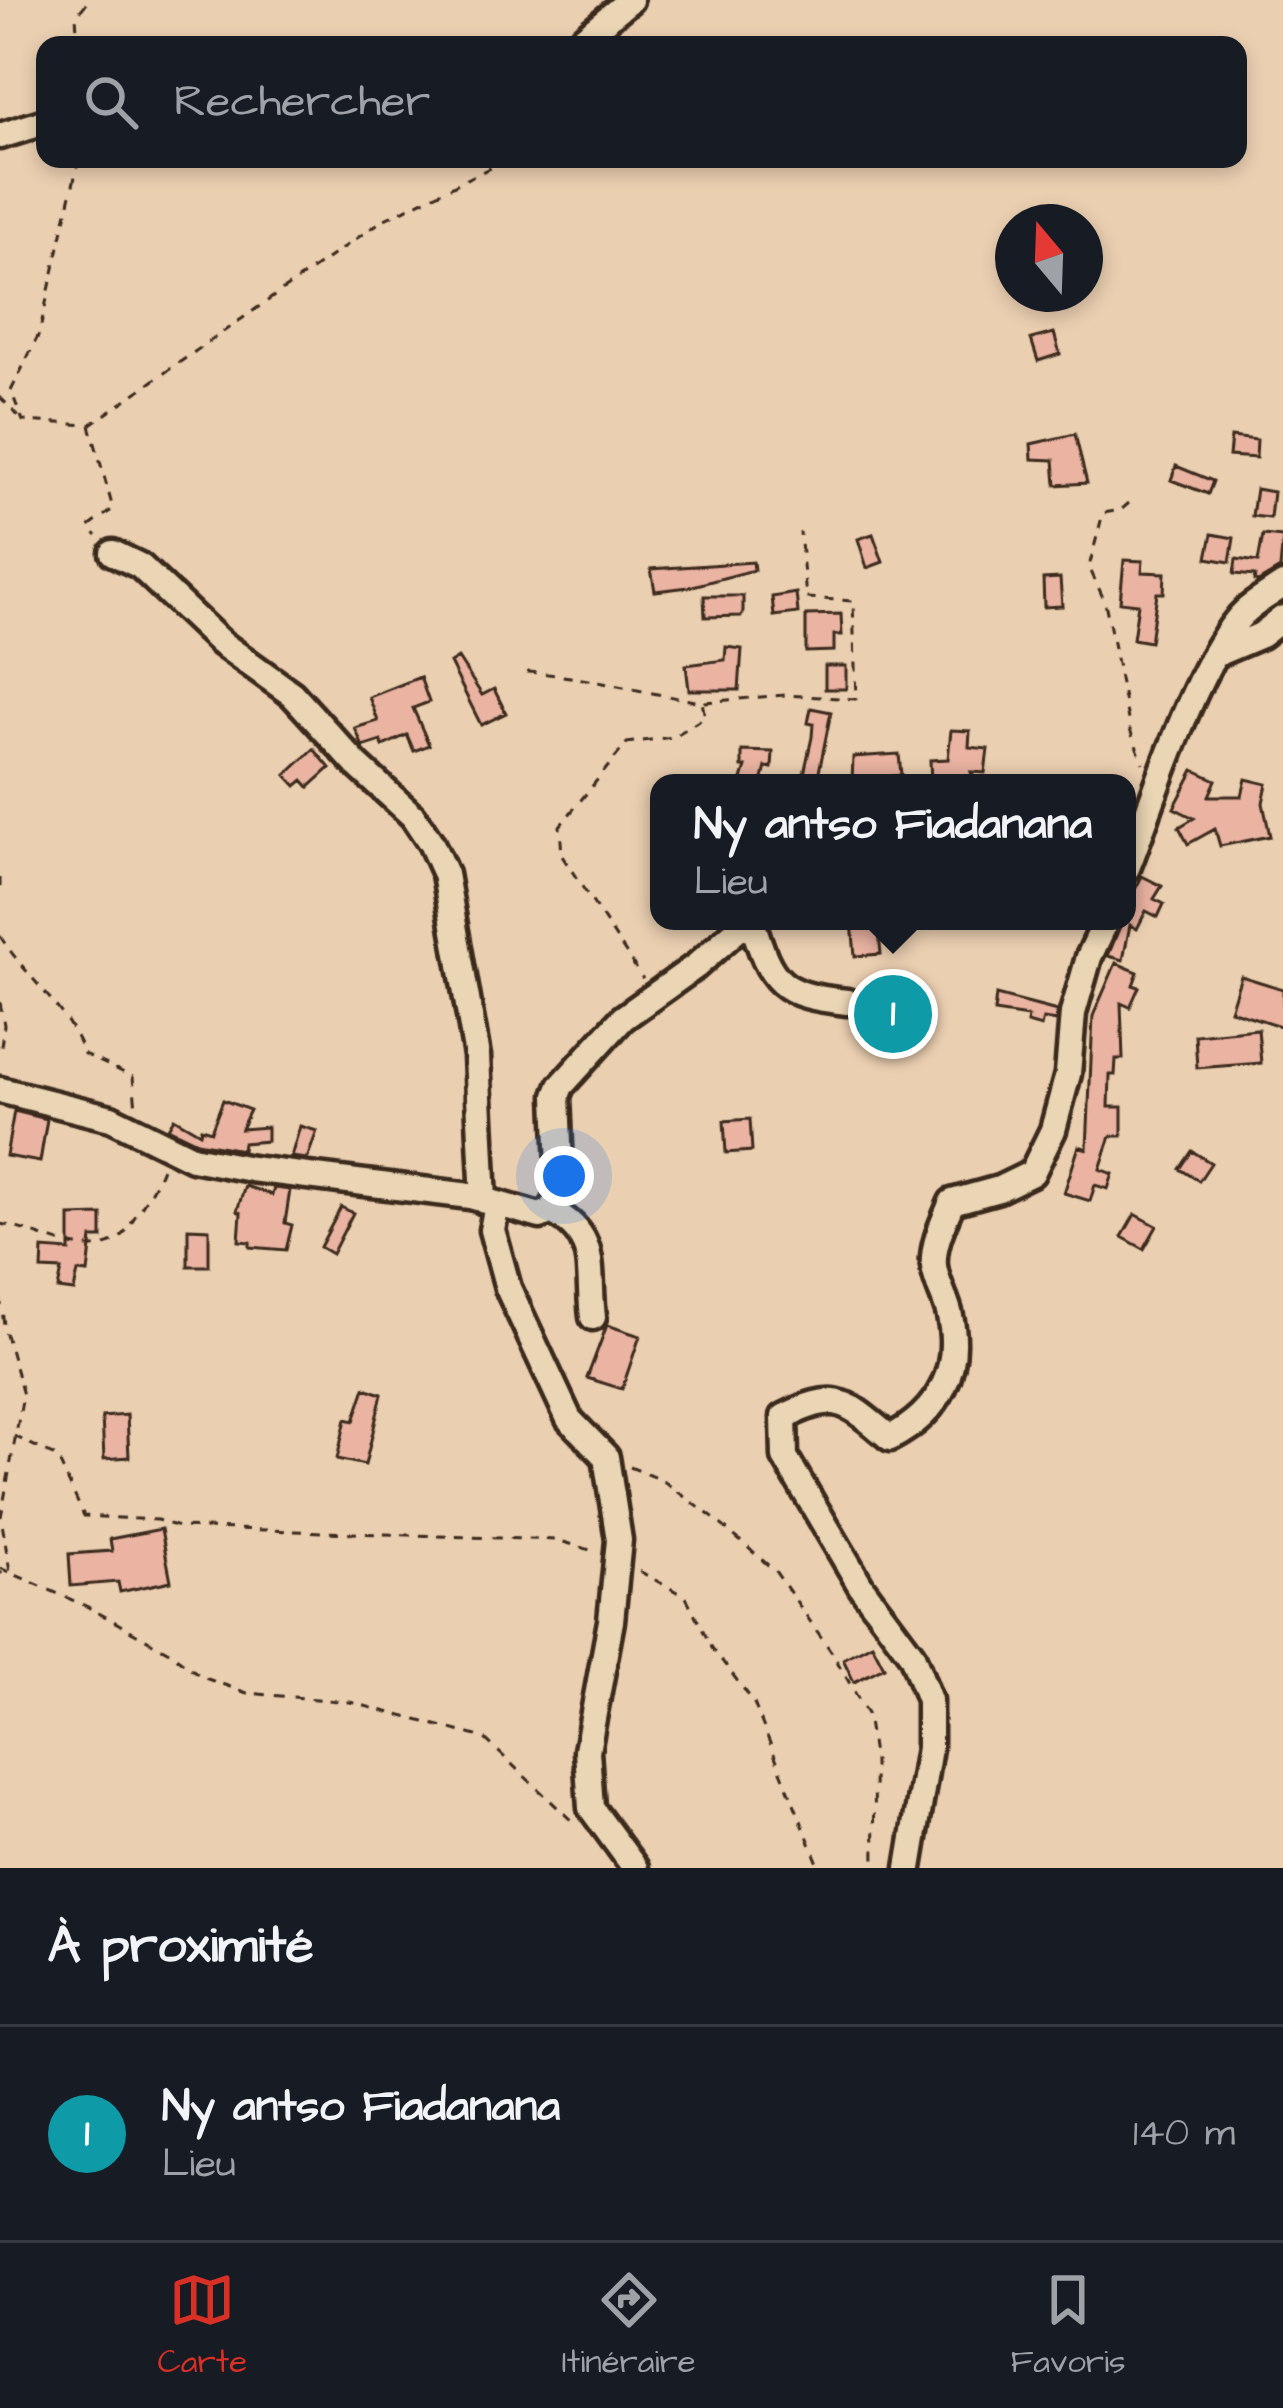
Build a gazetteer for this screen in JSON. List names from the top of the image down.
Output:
{
  "north": "top",
  "page": {
    "search": "Rechercher",
    "popup": ["Ny antso Fiadanana", "Lieu"],
    "pins": "1",
    "heading": "À proximité",
    "list": [
      {
        "mark": "1",
        "name": "Ny antso Fiadanana",
        "note": "Lieu",
        "value": "140 m"
      }
    ],
    "nav": ["Carte", "Itinéraire", "Favoris"]
  }
}
